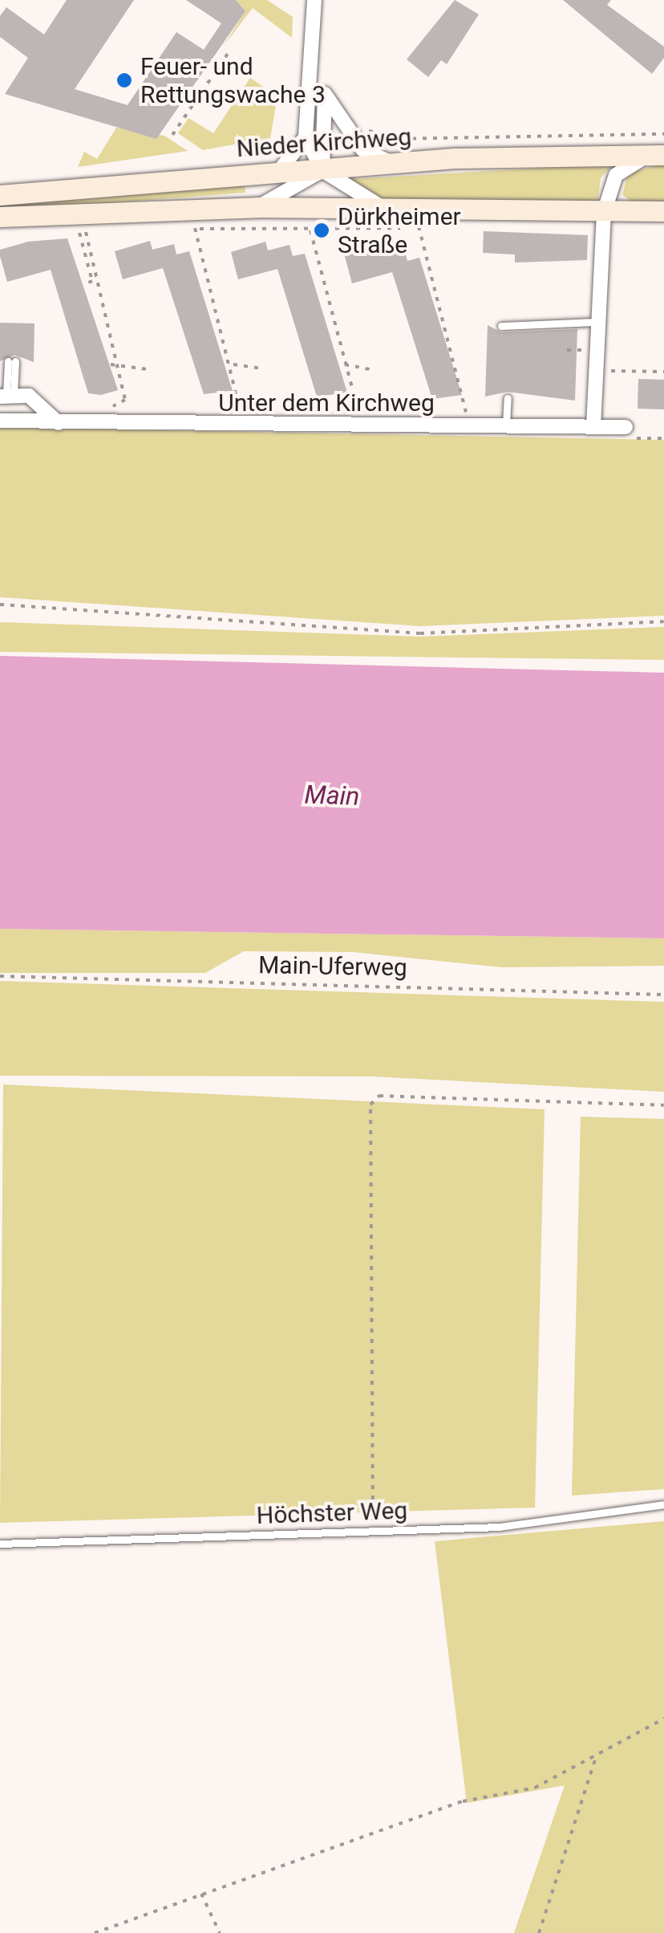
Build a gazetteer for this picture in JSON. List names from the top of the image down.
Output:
{
  "streets": {
    "main road": ["Nieder Kirchweg"],
    "street": ["Unter dem Kirchweg"],
    "lane": ["Höchster Weg"],
    "path": ["Main-Uferweg"]
  },
  "water": ["Main"],
  "places": ["Feuer- und Rettungswache 3", "Dürkheimer Straße"]
}
